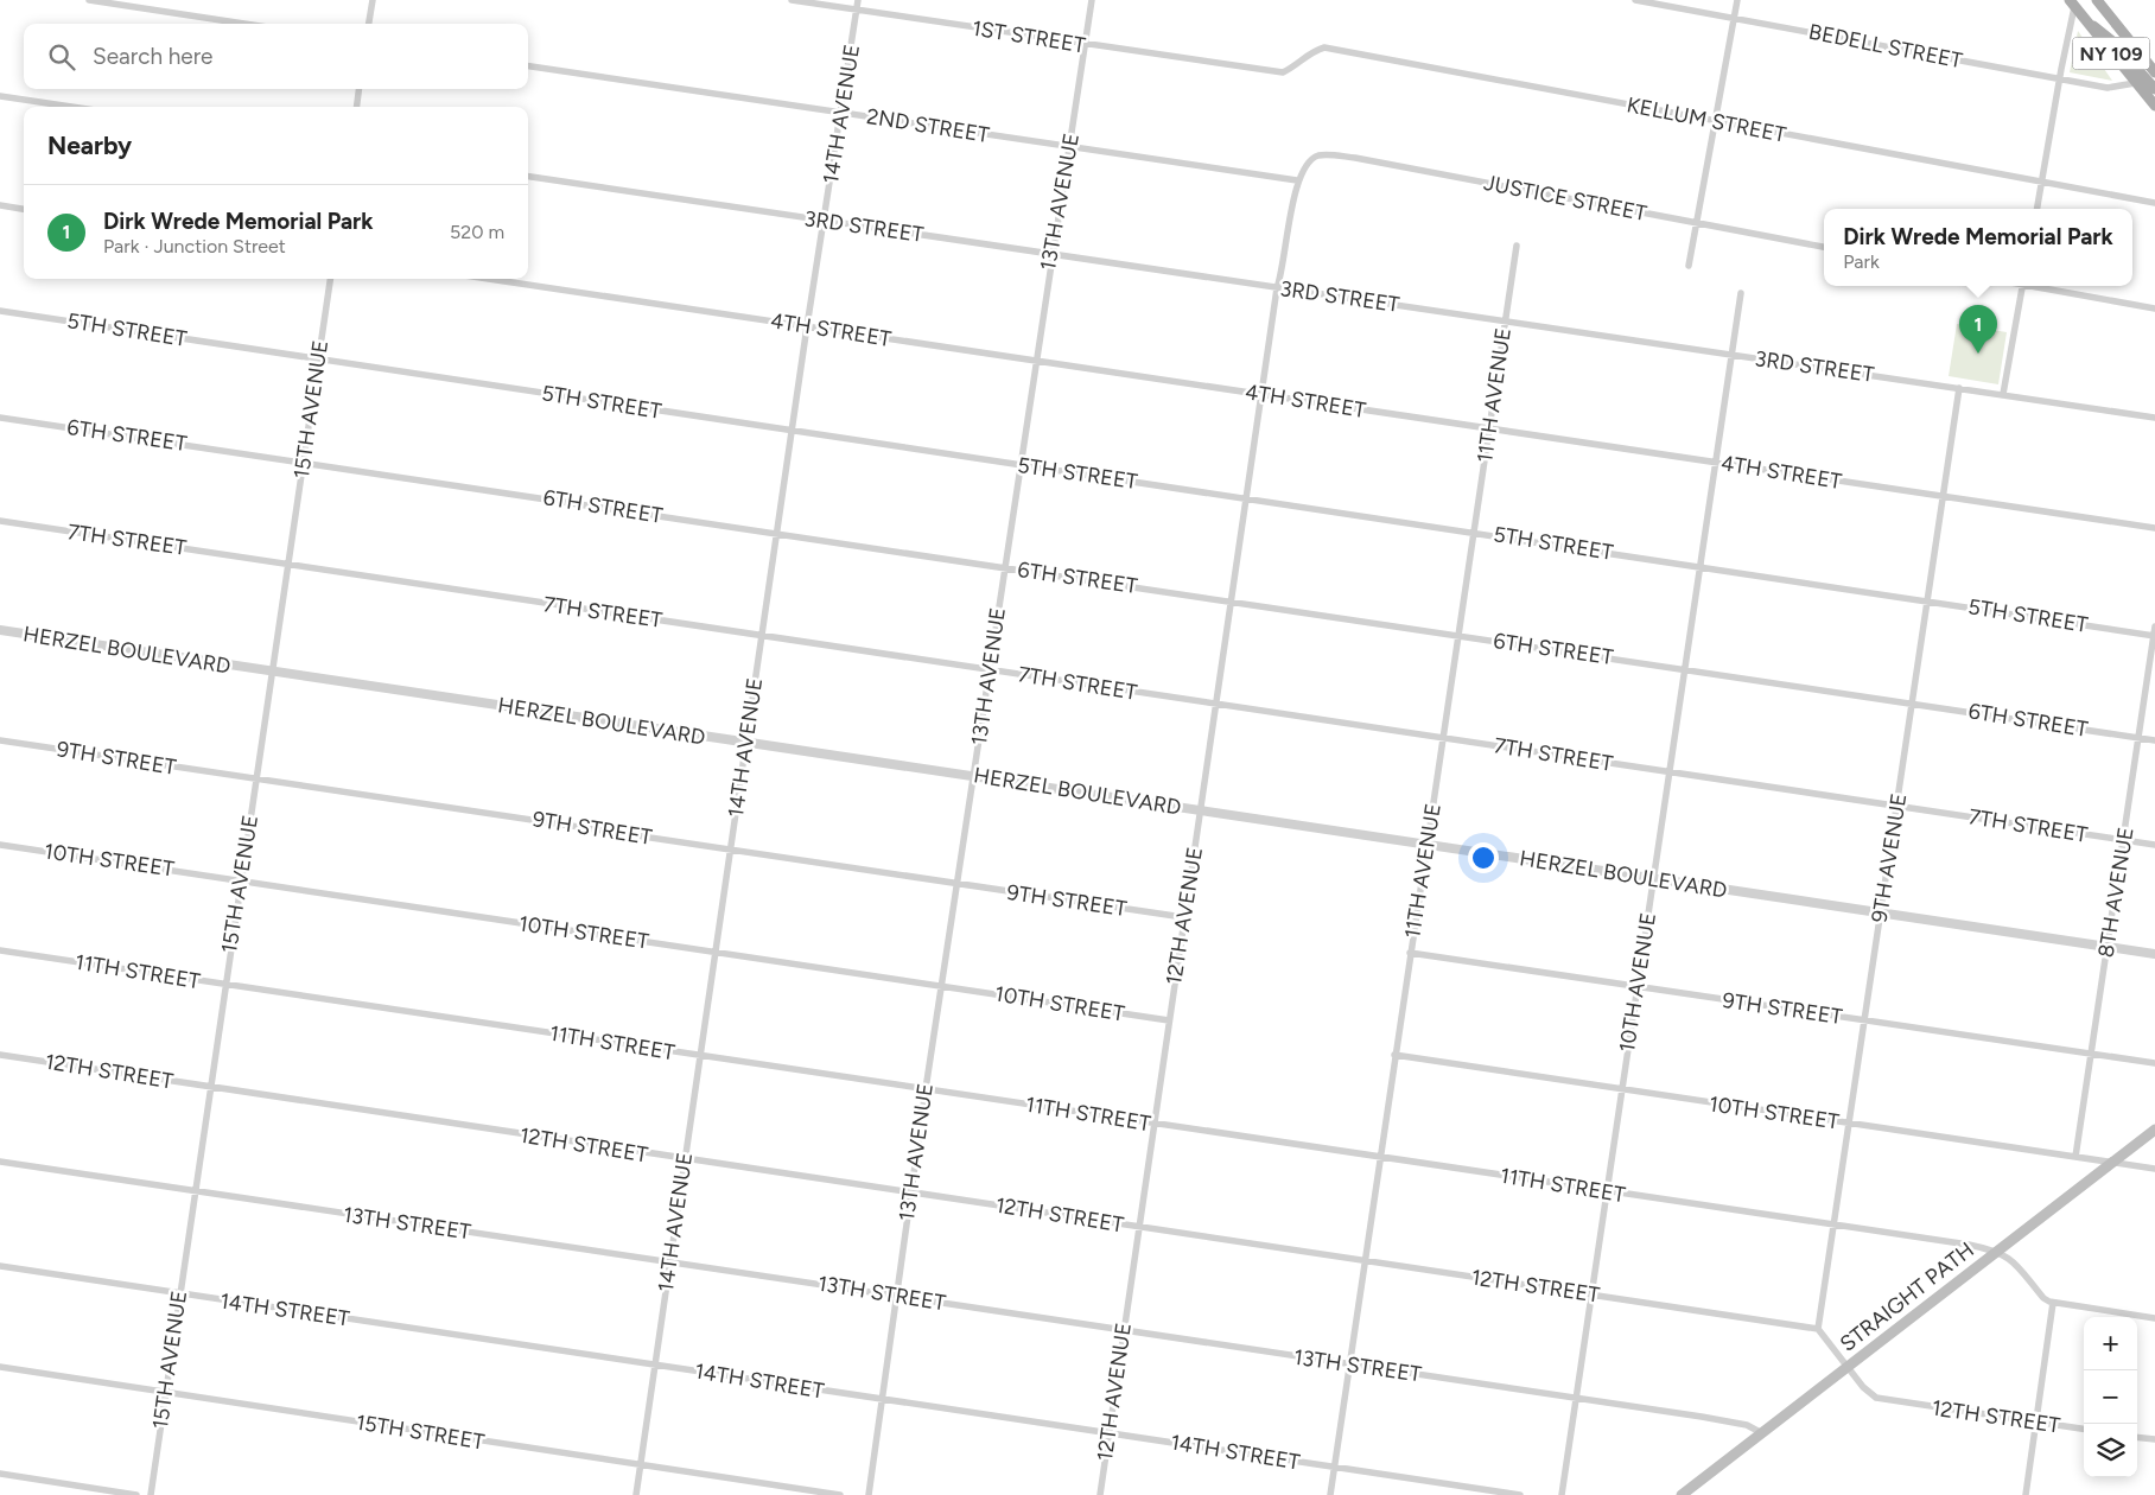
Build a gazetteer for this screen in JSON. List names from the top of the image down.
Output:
{
  "streets": {
    "main road": ["NY 109", "STRAIGHT PATH"],
    "street": [
      "1ST STREET",
      "BEDELL STREET",
      "14TH AVENUE",
      "KELLUM STREET",
      "2ND STREET",
      "JUSTICE STREET",
      "13TH AVENUE",
      "3RD STREET",
      "5TH STREET",
      "4TH STREET",
      "11TH AVENUE",
      "15TH AVENUE",
      "6TH STREET",
      "7TH STREET",
      "HERZEL BOULEVARD",
      "9TH STREET",
      "9TH AVENUE",
      "10TH STREET",
      "8TH AVENUE",
      "12TH AVENUE",
      "11TH STREET",
      "10TH AVENUE",
      "12TH STREET",
      "13TH STREET",
      "14TH STREET",
      "15TH STREET"
    ]
  },
  "crossings": [
    ["1ST STREET", "14TH AVENUE"],
    ["1ST STREET", "KELLUM STREET"],
    ["1ST STREET", "13TH AVENUE"],
    ["BEDELL STREET", "NY 109"],
    ["14TH AVENUE", "2ND STREET"],
    ["14TH AVENUE", "3RD STREET"],
    ["14TH AVENUE", "5TH STREET"],
    ["14TH AVENUE", "4TH STREET"],
    ["14TH AVENUE", "6TH STREET"],
    ["14TH AVENUE", "7TH STREET"],
    ["14TH AVENUE", "HERZEL BOULEVARD"],
    ["14TH AVENUE", "9TH STREET"],
    ["14TH AVENUE", "10TH STREET"],
    ["14TH AVENUE", "11TH STREET"],
    ["14TH AVENUE", "12TH STREET"],
    ["14TH AVENUE", "13TH STREET"],
    ["14TH AVENUE", "14TH STREET"],
    ["14TH AVENUE", "15TH STREET"],
    ["2ND STREET", "13TH AVENUE"],
    ["2ND STREET", "12TH AVENUE"],
    ["JUSTICE STREET", "12TH AVENUE"],
    ["13TH AVENUE", "3RD STREET"],
    ["13TH AVENUE", "5TH STREET"],
    ["13TH AVENUE", "4TH STREET"],
    ["13TH AVENUE", "6TH STREET"],
    ["13TH AVENUE", "7TH STREET"],
    ["13TH AVENUE", "HERZEL BOULEVARD"],
    ["13TH AVENUE", "9TH STREET"],
    ["13TH AVENUE", "10TH STREET"],
    ["13TH AVENUE", "11TH STREET"],
    ["13TH AVENUE", "12TH STREET"],
    ["13TH AVENUE", "13TH STREET"],
    ["13TH AVENUE", "14TH STREET"],
    ["3RD STREET", "11TH AVENUE"],
    ["3RD STREET", "9TH AVENUE"],
    ["3RD STREET", "12TH AVENUE"],
    ["3RD STREET", "10TH AVENUE"],
    ["5TH STREET", "11TH AVENUE"],
    ["5TH STREET", "15TH AVENUE"],
    ["5TH STREET", "9TH AVENUE"],
    ["5TH STREET", "8TH AVENUE"],
    ["5TH STREET", "12TH AVENUE"],
    ["5TH STREET", "10TH AVENUE"],
    ["4TH STREET", "11TH AVENUE"],
    ["4TH STREET", "9TH AVENUE"],
    ["4TH STREET", "12TH AVENUE"],
    ["4TH STREET", "10TH AVENUE"],
    ["11TH AVENUE", "6TH STREET"],
    ["11TH AVENUE", "7TH STREET"],
    ["11TH AVENUE", "HERZEL BOULEVARD"],
    ["11TH AVENUE", "9TH STREET"],
    ["11TH AVENUE", "10TH STREET"],
    ["11TH AVENUE", "11TH STREET"],
    ["11TH AVENUE", "12TH STREET"],
    ["11TH AVENUE", "13TH STREET"],
    ["11TH AVENUE", "14TH STREET"],
    ["15TH AVENUE", "6TH STREET"],
    ["15TH AVENUE", "7TH STREET"],
    ["15TH AVENUE", "HERZEL BOULEVARD"],
    ["15TH AVENUE", "9TH STREET"],
    ["15TH AVENUE", "10TH STREET"],
    ["15TH AVENUE", "11TH STREET"],
    ["15TH AVENUE", "12TH STREET"],
    ["15TH AVENUE", "13TH STREET"],
    ["15TH AVENUE", "14TH STREET"],
    ["15TH AVENUE", "15TH STREET"],
    ["6TH STREET", "9TH AVENUE"],
    ["6TH STREET", "8TH AVENUE"],
    ["6TH STREET", "12TH AVENUE"],
    ["6TH STREET", "10TH AVENUE"],
    ["7TH STREET", "9TH AVENUE"],
    ["7TH STREET", "8TH AVENUE"],
    ["7TH STREET", "12TH AVENUE"],
    ["7TH STREET", "10TH AVENUE"],
    ["HERZEL BOULEVARD", "9TH AVENUE"],
    ["HERZEL BOULEVARD", "8TH AVENUE"],
    ["HERZEL BOULEVARD", "12TH AVENUE"],
    ["HERZEL BOULEVARD", "10TH AVENUE"],
    ["9TH STREET", "9TH AVENUE"],
    ["9TH STREET", "8TH AVENUE"],
    ["9TH STREET", "12TH AVENUE"],
    ["9TH STREET", "10TH AVENUE"],
    ["9TH AVENUE", "10TH STREET"],
    ["9TH AVENUE", "11TH STREET"],
    ["9TH AVENUE", "12TH STREET"],
    ["10TH STREET", "8TH AVENUE"],
    ["10TH STREET", "12TH AVENUE"],
    ["10TH STREET", "10TH AVENUE"],
    ["10TH STREET", "STRAIGHT PATH"],
    ["12TH AVENUE", "11TH STREET"],
    ["12TH AVENUE", "12TH STREET"],
    ["12TH AVENUE", "13TH STREET"],
    ["12TH AVENUE", "14TH STREET"],
    ["11TH STREET", "10TH AVENUE"],
    ["11TH STREET", "STRAIGHT PATH"],
    ["10TH AVENUE", "12TH STREET"],
    ["10TH AVENUE", "13TH STREET"],
    ["12TH STREET", "STRAIGHT PATH"],
    ["13TH STREET", "STRAIGHT PATH"]
  ],
  "page": {
    "search": "Search here",
    "heading": "Nearby",
    "list": [
      {
        "mark": "1",
        "name": "Dirk Wrede Memorial Park",
        "note": "Park · Junction Street",
        "value": "520 m"
      }
    ],
    "popup": ["Dirk Wrede Memorial Park", "Park"],
    "pins": "1",
    "map_buttons": ["+", "−"]
  }
}
